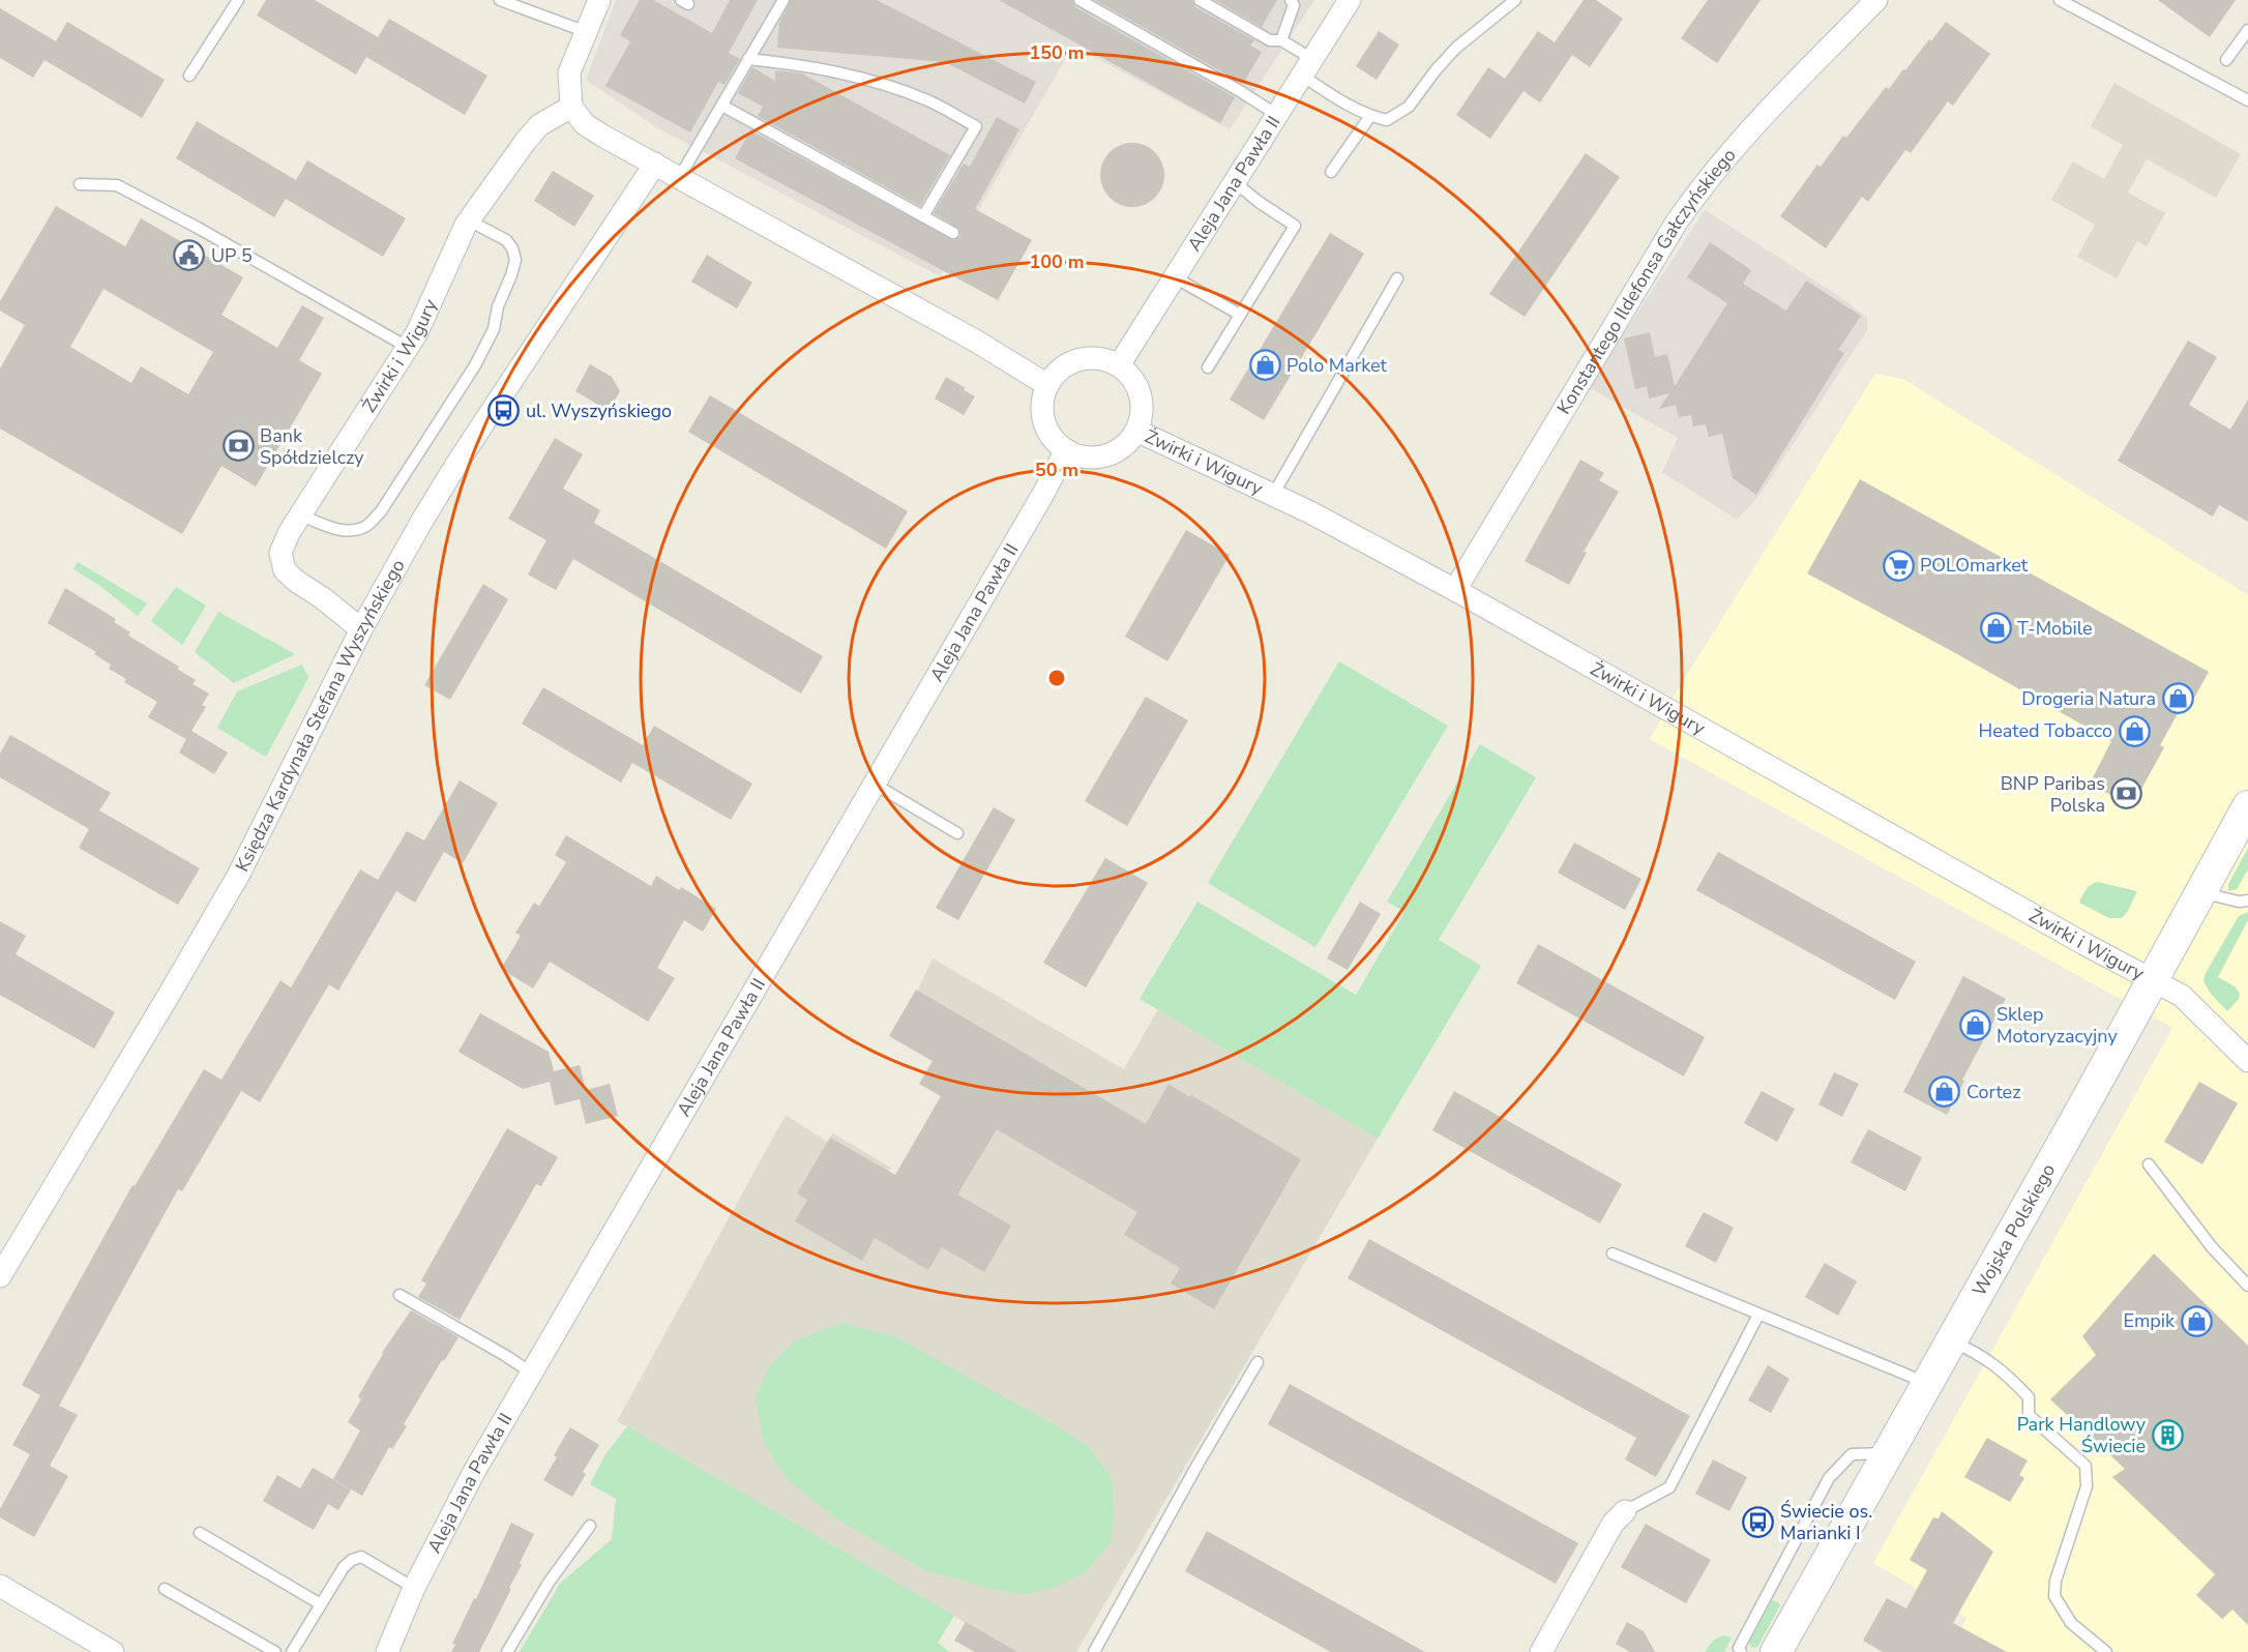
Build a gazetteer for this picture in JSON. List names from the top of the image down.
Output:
{
  "streets": {
    "street": [
      "Aleja Jana Pawła II",
      "Konstantego Ildefonsa Gałczyńskiego",
      "Żwirki i Wigury",
      "Księdza Kardynała Stefana Wyszyńskiego",
      "Wojska Polskiego"
    ]
  },
  "crossings": [
    ["Aleja Jana Pawła II", "Żwirki i Wigury"],
    ["Konstantego Ildefonsa Gałczyńskiego", "Żwirki i Wigury"],
    ["Żwirki i Wigury", "Księdza Kardynała Stefana Wyszyńskiego"],
    ["Żwirki i Wigury", "Wojska Polskiego"]
  ],
  "places": {
    "public building": ["UP 5"],
    "shop": [
      "Polo Market",
      "T-Mobile",
      "Drogeria Natura",
      "Heated Tobacco",
      "Sklep Motoryzacyjny",
      "Cortez",
      "Empik"
    ],
    "bus stop": ["ul. Wyszyńskiego", "Świecie os. Marianki I"],
    "bank": ["Bank Spółdzielczy", "BNP Paribas Polska"],
    "supermarket": ["POLOmarket"],
    "building": ["Park Handlowy Świecie"]
  },
  "rings": ["150 m", "100 m", "50 m"]
}
